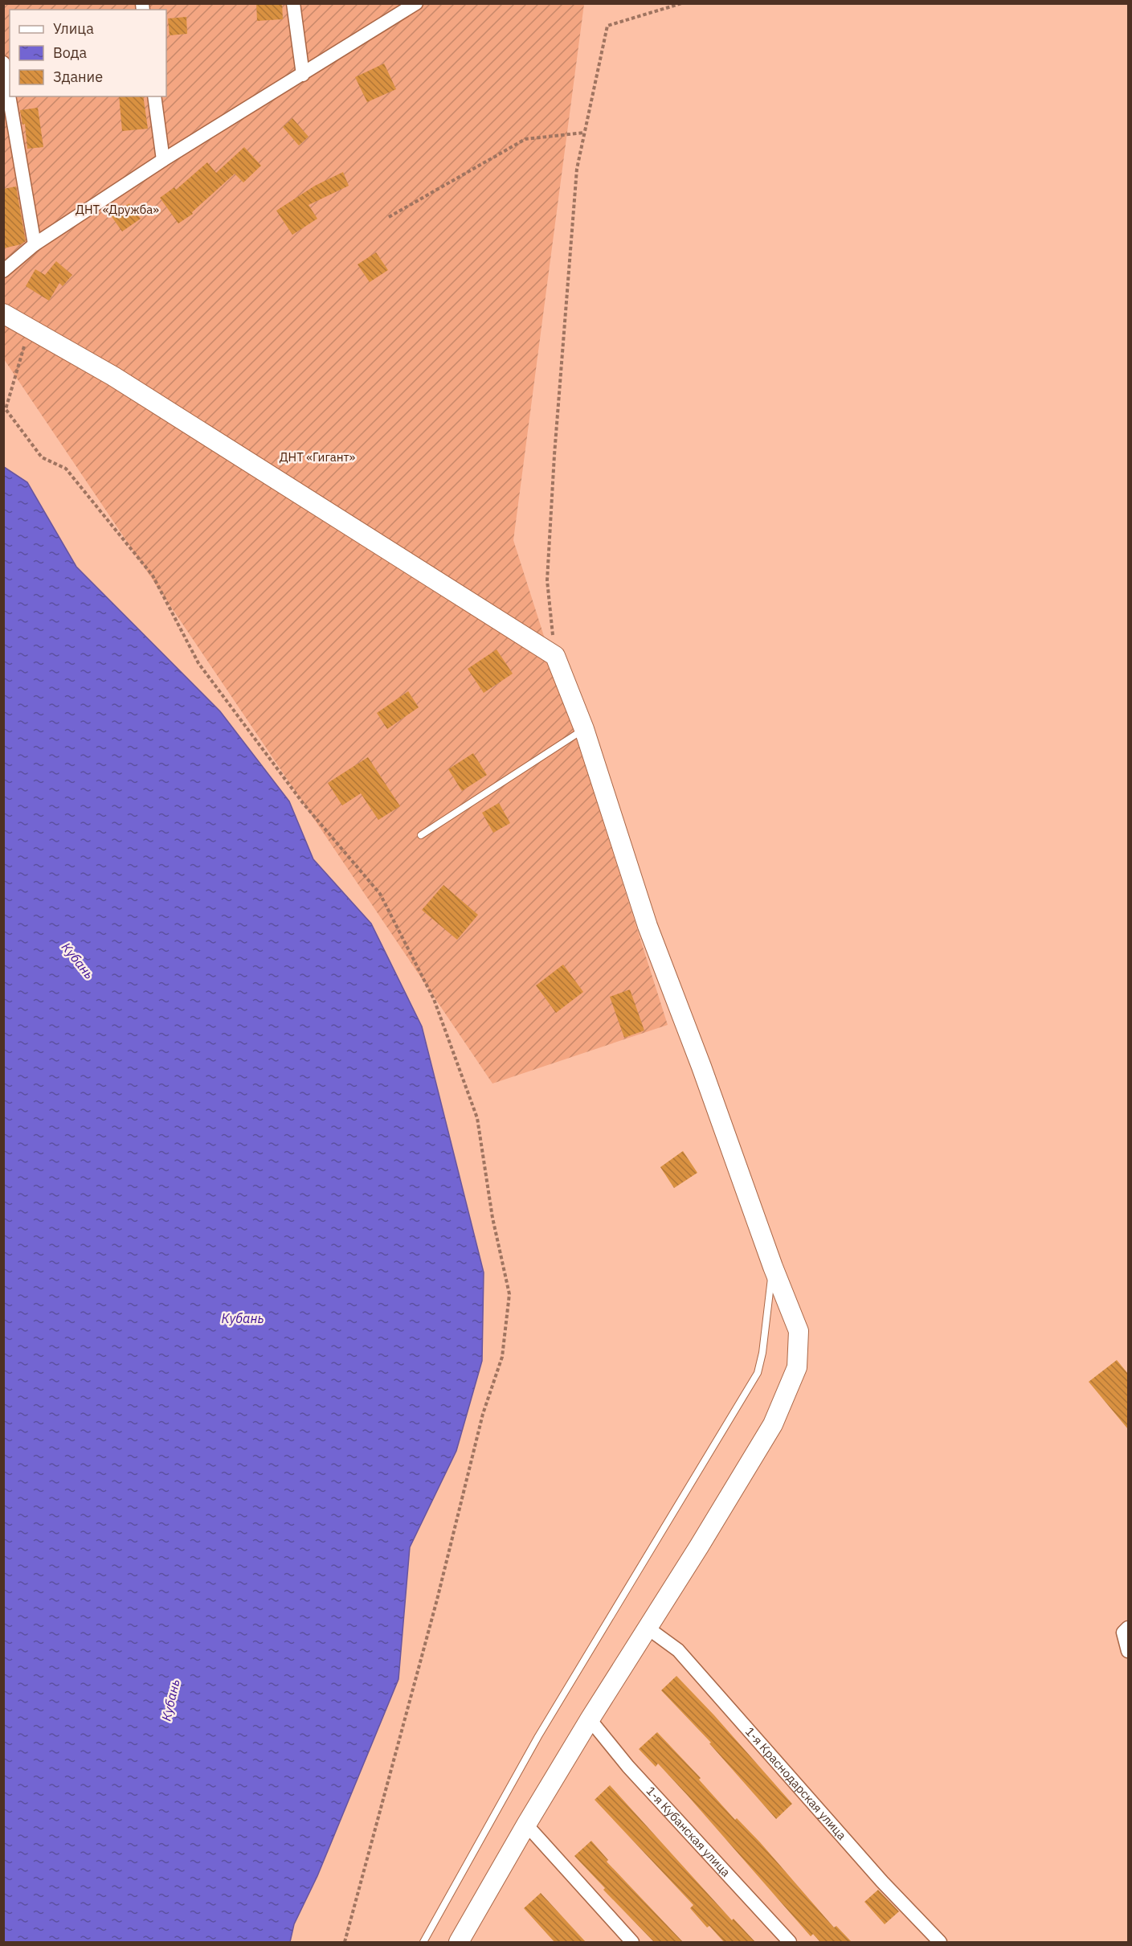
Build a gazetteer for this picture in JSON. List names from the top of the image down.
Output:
{
  "streets": {
    "street": ["1-я Краснодарская улица", "1-я Кубанская улица"]
  },
  "water": ["Кубань"],
  "parks": ["ДНТ «Дружба»", "ДНТ «Гигант»"],
  "legend": ["Улица", "Вода", "Здание"]
}
